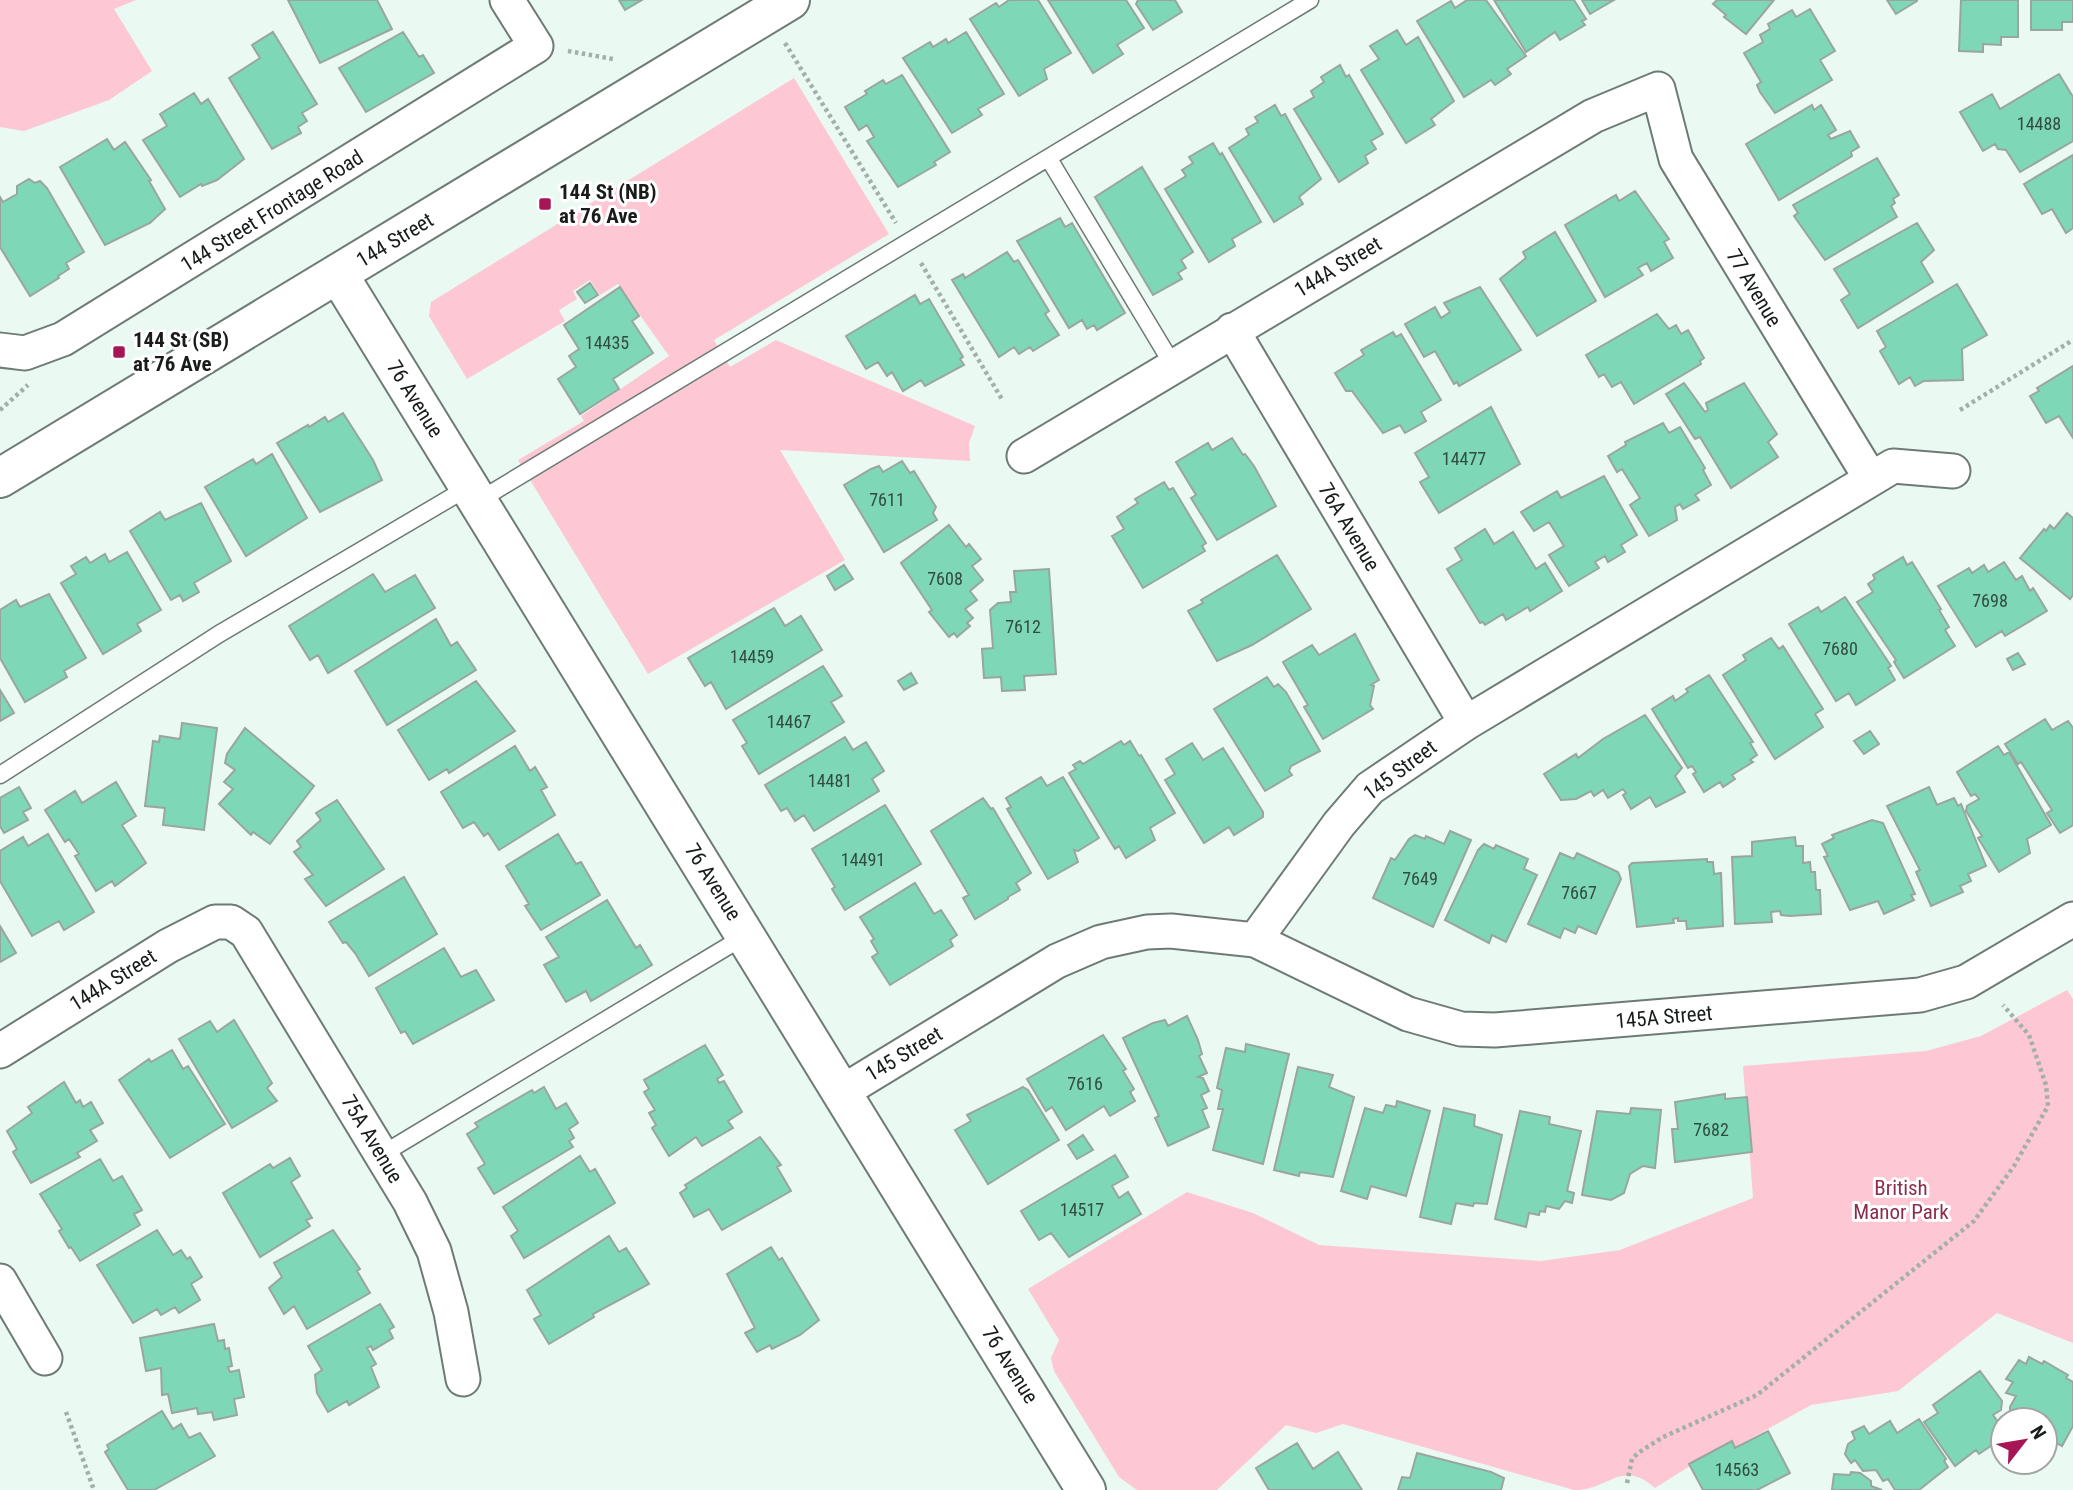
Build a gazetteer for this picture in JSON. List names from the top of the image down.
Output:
{
  "streets": {
    "street": [
      "144 Street Frontage Road",
      "144 Street",
      "144A Street",
      "77 Avenue",
      "76 Avenue",
      "76A Avenue",
      "145 Street",
      "145A Street",
      "75A Avenue"
    ]
  },
  "crossings": [
    ["144 Street", "76 Avenue"],
    ["144A Street", "77 Avenue"],
    ["144A Street", "76A Avenue"],
    ["144A Street", "75A Avenue"],
    ["77 Avenue", "145 Street"],
    ["76 Avenue", "145 Street"],
    ["76A Avenue", "145 Street"],
    ["145 Street", "145A Street"]
  ],
  "parks": ["British Manor Park"],
  "places": {
    "transit": ["144 St (NB) at 76 Ave", "144 St (SB) at 76 Ave"]
  },
  "house_numbers": [
    "14488",
    "14435",
    "14477",
    "7611",
    "7608",
    "7698",
    "7612",
    "7680",
    "14459",
    "14467",
    "14481",
    "14491",
    "7649",
    "7667",
    "7616",
    "7682",
    "14517",
    "14563"
  ],
  "north": "top right"
}
